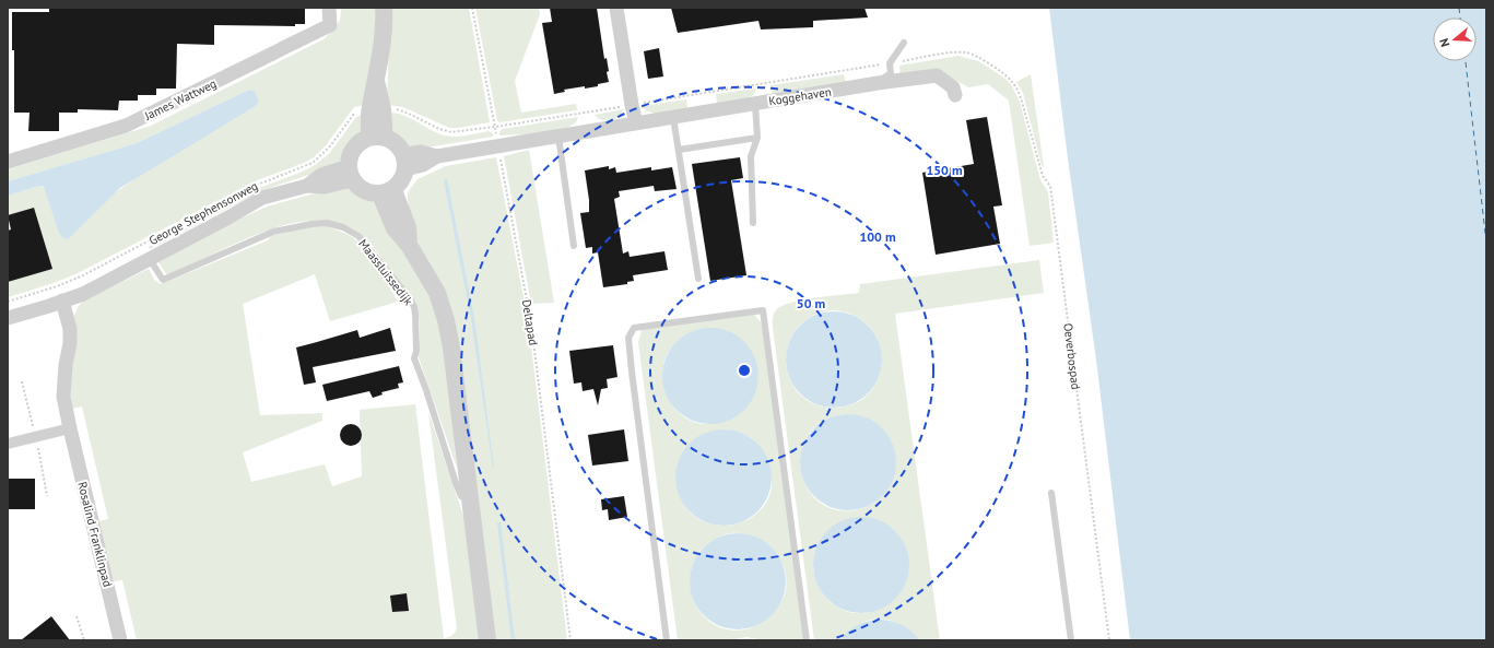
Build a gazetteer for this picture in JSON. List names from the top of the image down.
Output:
{
  "streets": {
    "street": [
      "Koggehaven",
      "James Wattweg",
      "George Stephensonweg",
      "Rosalind Franklinpad"
    ],
    "lane": ["Maassluissedijk"],
    "path": ["Deltapad", "Oeverbospad"]
  },
  "crossings": [
    ["Koggehaven", "George Stephensonweg"],
    ["Koggehaven", "Deltapad"],
    ["George Stephensonweg", "Maassluissedijk"],
    ["George Stephensonweg", "Rosalind Franklinpad"]
  ],
  "north": "left",
  "rings": ["150 m", "100 m", "50 m"]
}
